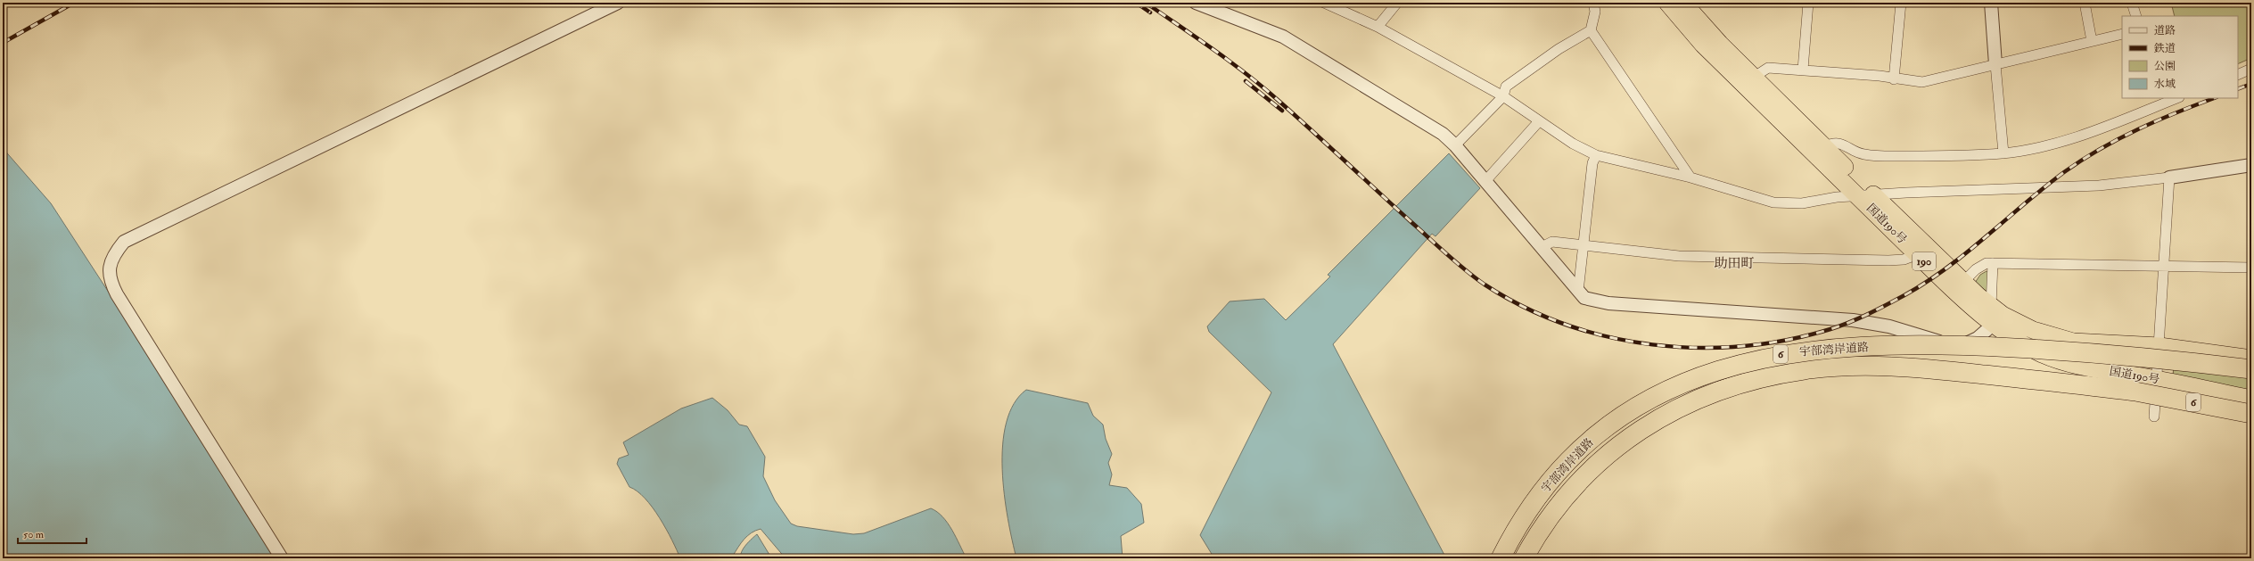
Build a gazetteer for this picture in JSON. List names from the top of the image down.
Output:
{
  "streets": {
    "highway": [
      "国道190号",
      "190",
      "宇部湾岸道路",
      "6"
    ]
  },
  "districts": ["助田町"],
  "legend": [
    "道路",
    "鉄道",
    "公園",
    "水域"
  ],
  "scale_bar": "50 m"
}
